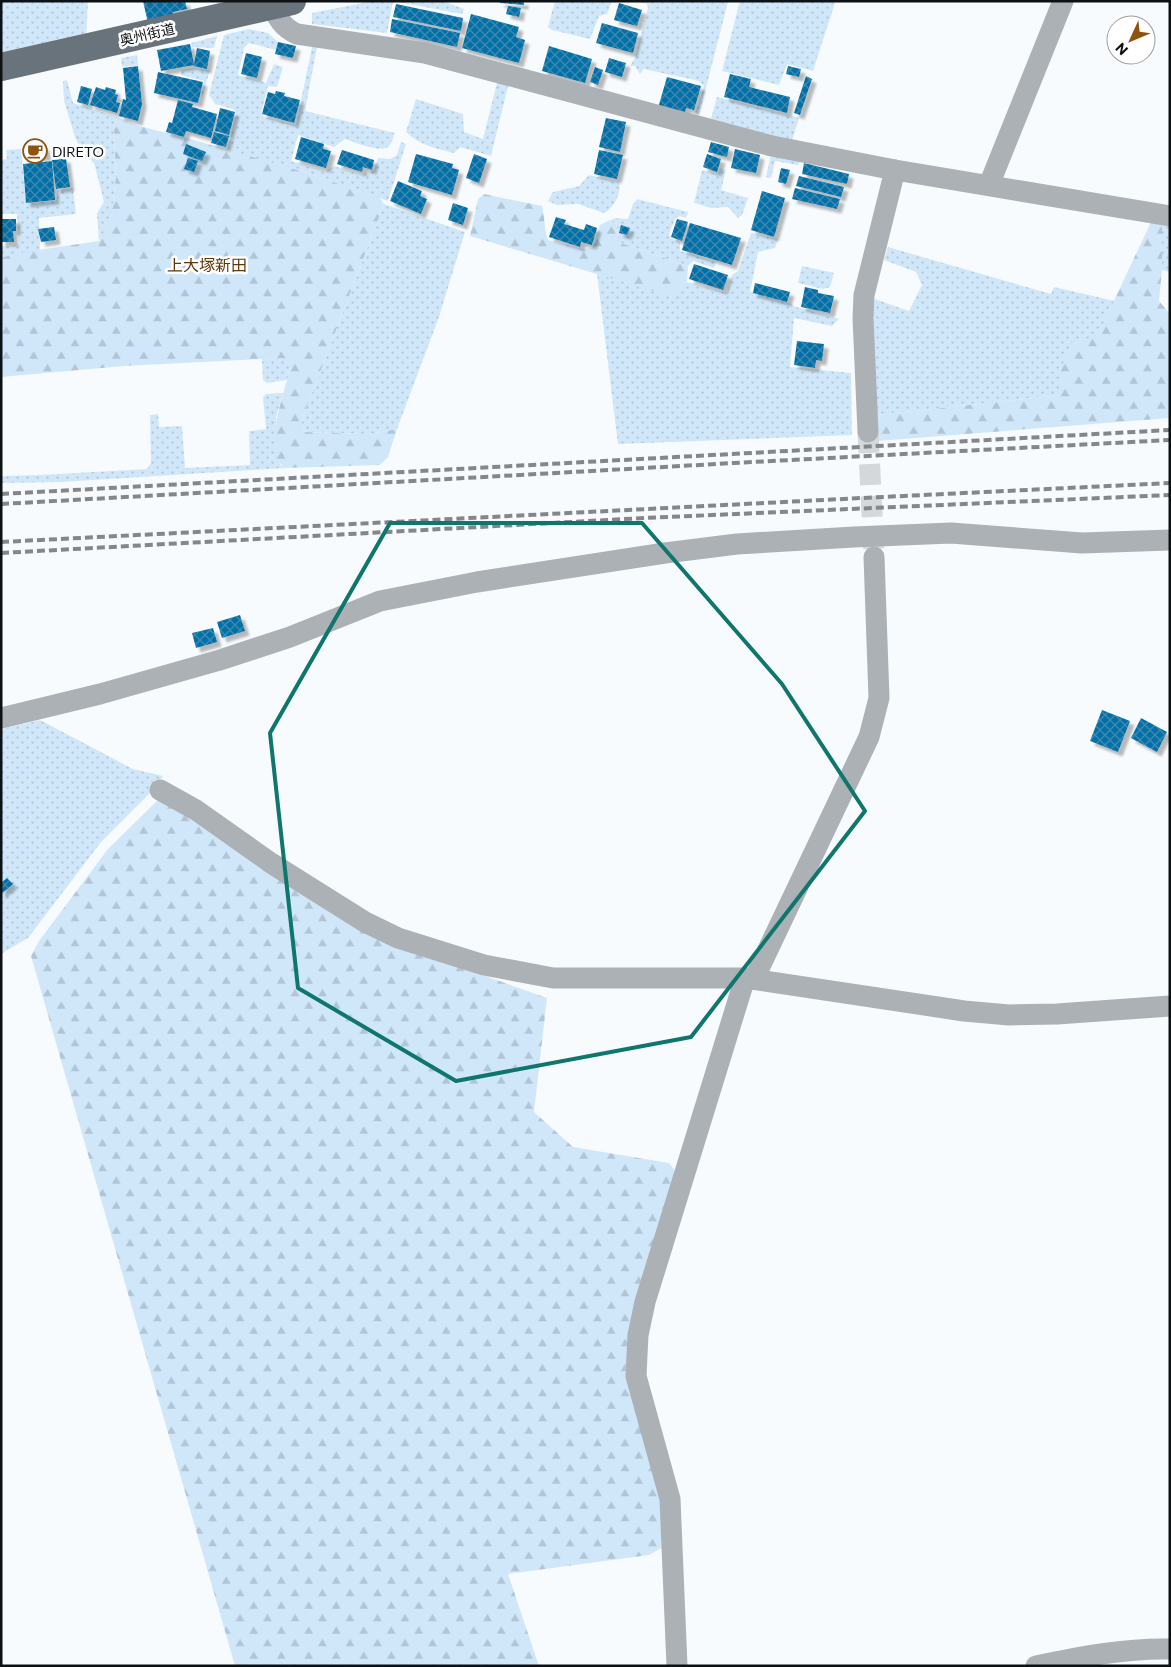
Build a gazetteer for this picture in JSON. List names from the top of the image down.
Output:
{
  "streets": {
    "main road": ["奥州街道"]
  },
  "districts": ["上大塚新田"],
  "places": {
    "cafe": ["DIRETO"]
  },
  "north": "bottom left"
}
